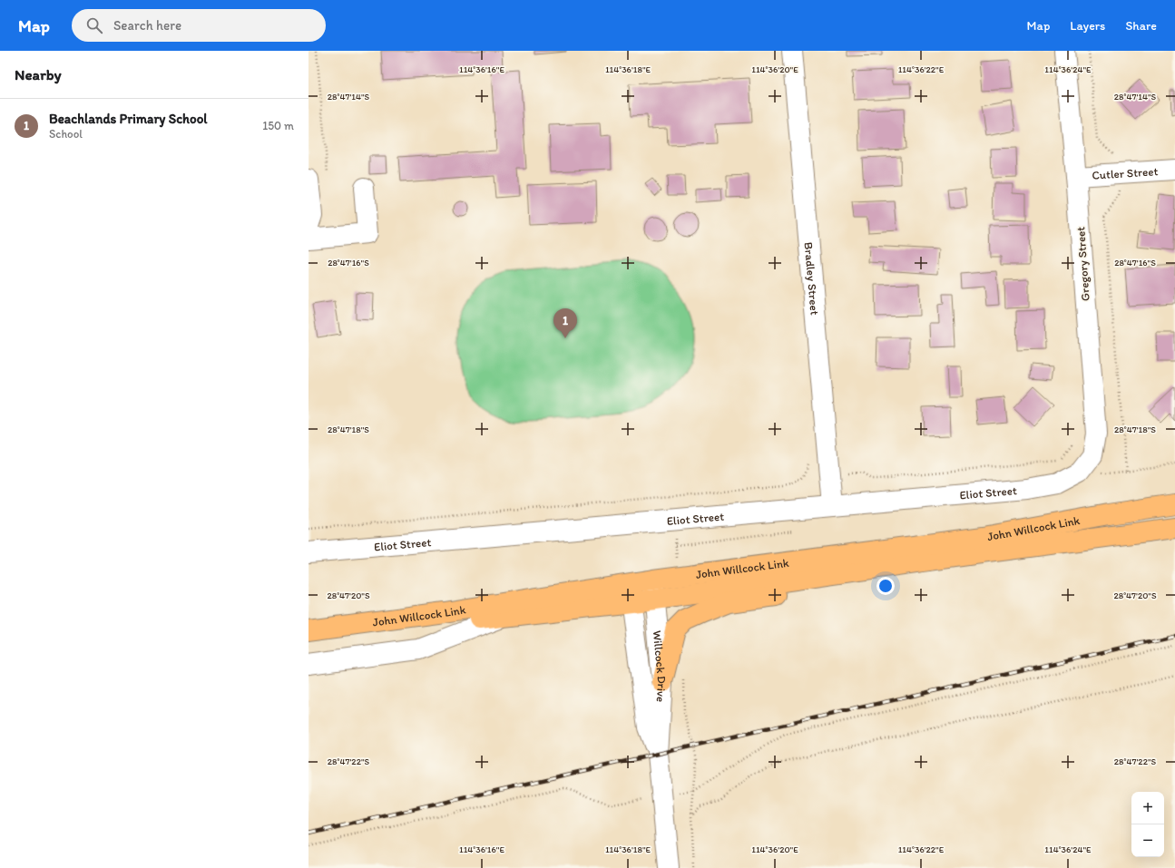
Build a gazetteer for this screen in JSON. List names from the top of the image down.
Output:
{
  "streets": {
    "main road": ["John Willcock Link"],
    "street": [
      "Cutler Street",
      "Gregory Street",
      "Bradley Street",
      "Eliot Street",
      "Willcock Drive"
    ]
  },
  "crossings": [
    ["Cutler Street", "Gregory Street"],
    ["Gregory Street", "Eliot Street"],
    ["Bradley Street", "Eliot Street"],
    ["John Willcock Link", "Willcock Drive"]
  ],
  "page": {
    "header": "Map",
    "search": "Search here",
    "nav": ["Map", "Layers", "Share"],
    "heading": "Nearby",
    "list": [
      {
        "mark": "1",
        "name": "Beachlands Primary School",
        "note": "School",
        "value": "150 m"
      }
    ],
    "pins": "1",
    "map_buttons": ["+", "−"]
  },
  "coordinates": [
    "114°36'16\"E",
    "114°36'18\"E",
    "114°36'20\"E",
    "114°36'22\"E",
    "114°36'24\"E",
    "28°47'14\"S",
    "28°47'16\"S",
    "28°47'18\"S",
    "28°47'20\"S",
    "28°47'22\"S"
  ]
}
